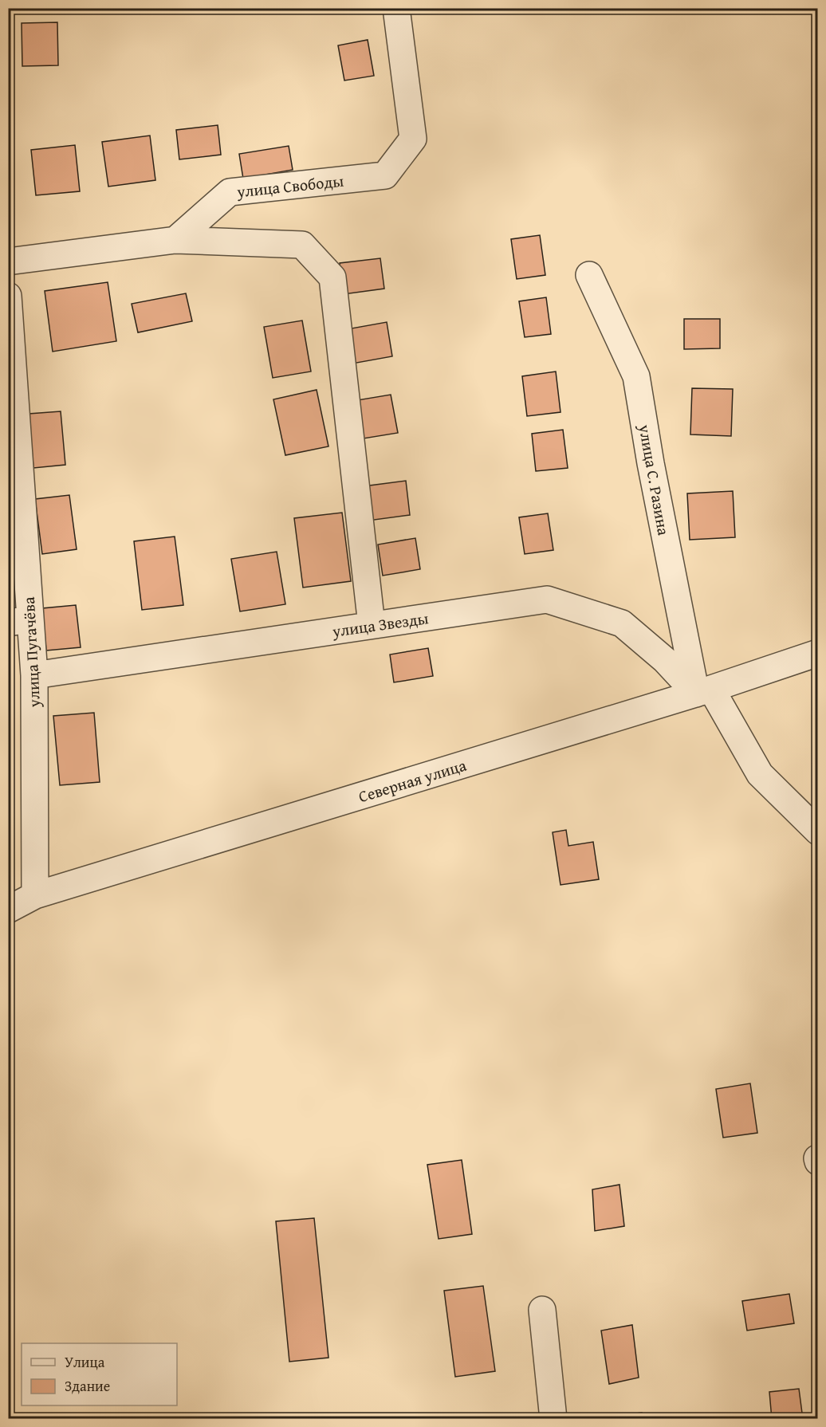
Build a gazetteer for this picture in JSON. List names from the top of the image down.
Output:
{
  "streets": {
    "street": [
      "улица Свободы",
      "улица С. Разина",
      "улица Звезды",
      "улица Пугачёва",
      "Северная улица"
    ]
  },
  "crossings": [
    ["улица С. Разина", "улица Звезды"],
    ["улица С. Разина", "Северная улица"],
    ["улица Звезды", "улица Пугачёва"],
    ["улица Звезды", "Северная улица"],
    ["улица Пугачёва", "Северная улица"]
  ],
  "legend": ["Улица", "Здание"]
}
